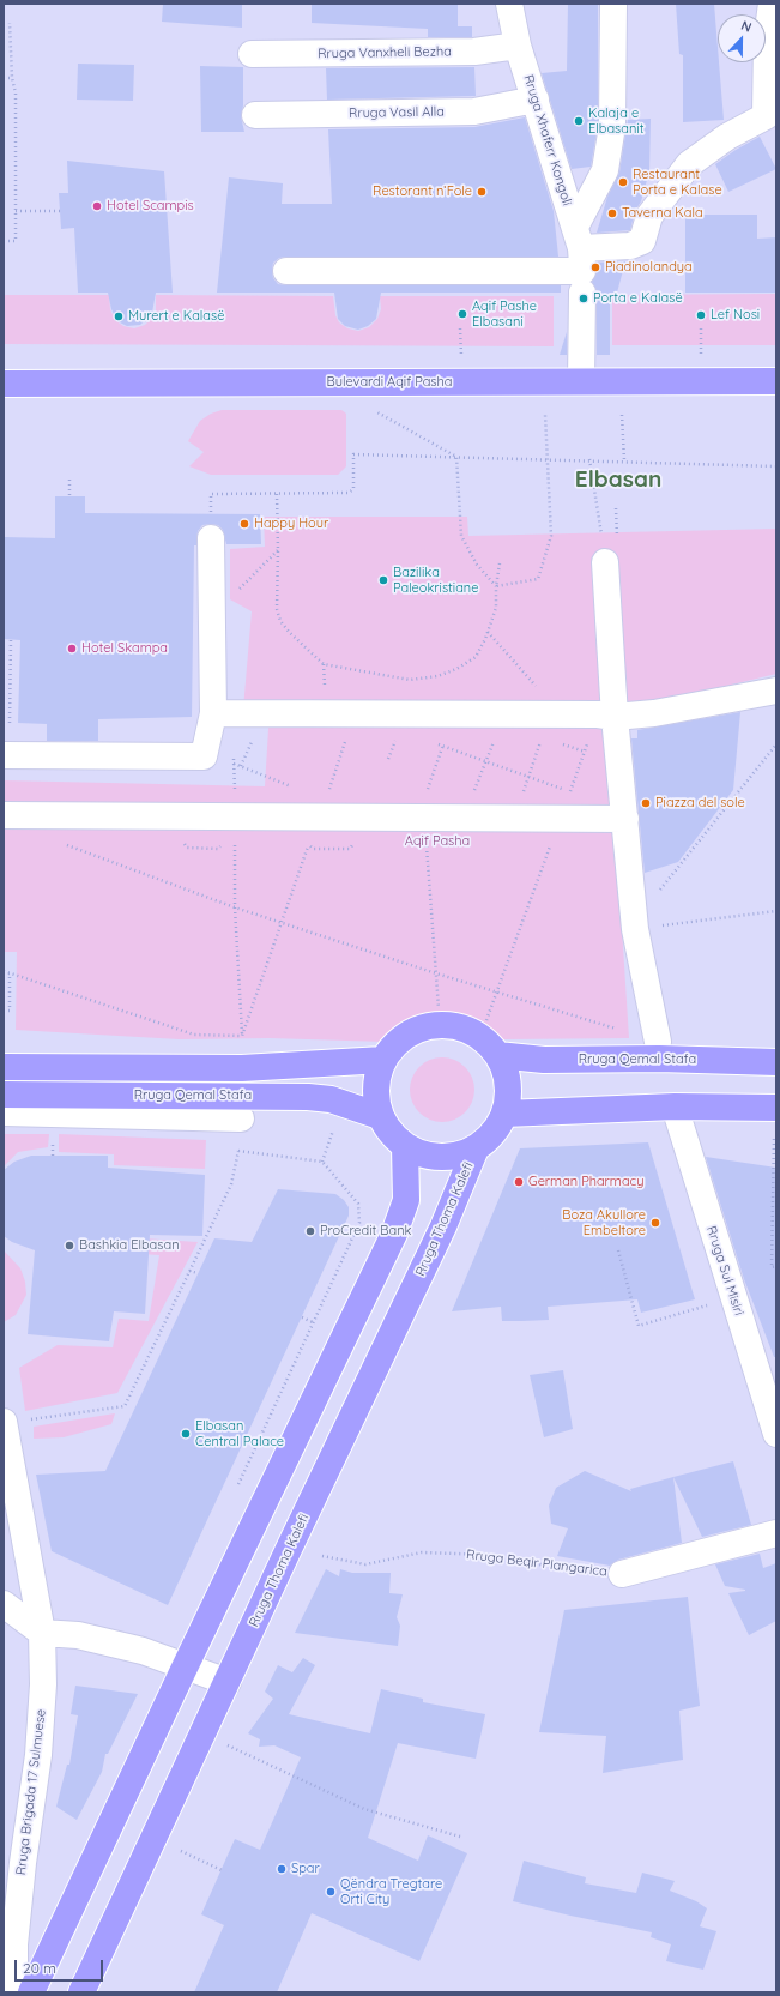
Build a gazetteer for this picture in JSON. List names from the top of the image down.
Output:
{
  "streets": {
    "main road": ["Bulevardi Aqif Pasha", "Rruga Qemal Stafa", "Rruga Thoma Kalefi"],
    "street": [
      "Rruga Vanxheli Bezha",
      "Rruga Vasil Alla",
      "Rruga Xhaferr Kongoli",
      "Rruga Sul Misiri",
      "Rruga Beqir Plangarica",
      "Rruga Brigada 17 Sulmuese"
    ]
  },
  "crossings": [
    ["Rruga Vanxheli Bezha", "Rruga Xhaferr Kongoli"],
    ["Rruga Vasil Alla", "Rruga Xhaferr Kongoli"],
    ["Rruga Xhaferr Kongoli", "Bulevardi Aqif Pasha"],
    ["Rruga Qemal Stafa", "Rruga Thoma Kalefi"]
  ],
  "districts": ["Elbasan"],
  "parks": ["Aqif Pasha"],
  "places": [
    "Kalaja e Elbasanit",
    "Restaurant Porta e Kalase",
    "Restorant n‘Fole",
    "Hotel Scampis",
    "Taverna Kala",
    "Piadinolandya",
    "Porta e Kalasë",
    "Aqif Pashe Elbasani",
    "Lef Nosi",
    "Murert e Kalasë",
    "Happy Hour",
    "Bazilika Paleokristiane",
    "Hotel Skampa",
    "Piazza del sole",
    "German Pharmacy",
    "Boza Akullore Embeltore",
    "ProCredit Bank",
    "Bashkia Elbasan",
    "Elbasan Central Palace",
    "Spar",
    "Qëndra Tregtare Orti City"
  ],
  "scale_bar": "20 m",
  "north": "top"
}
